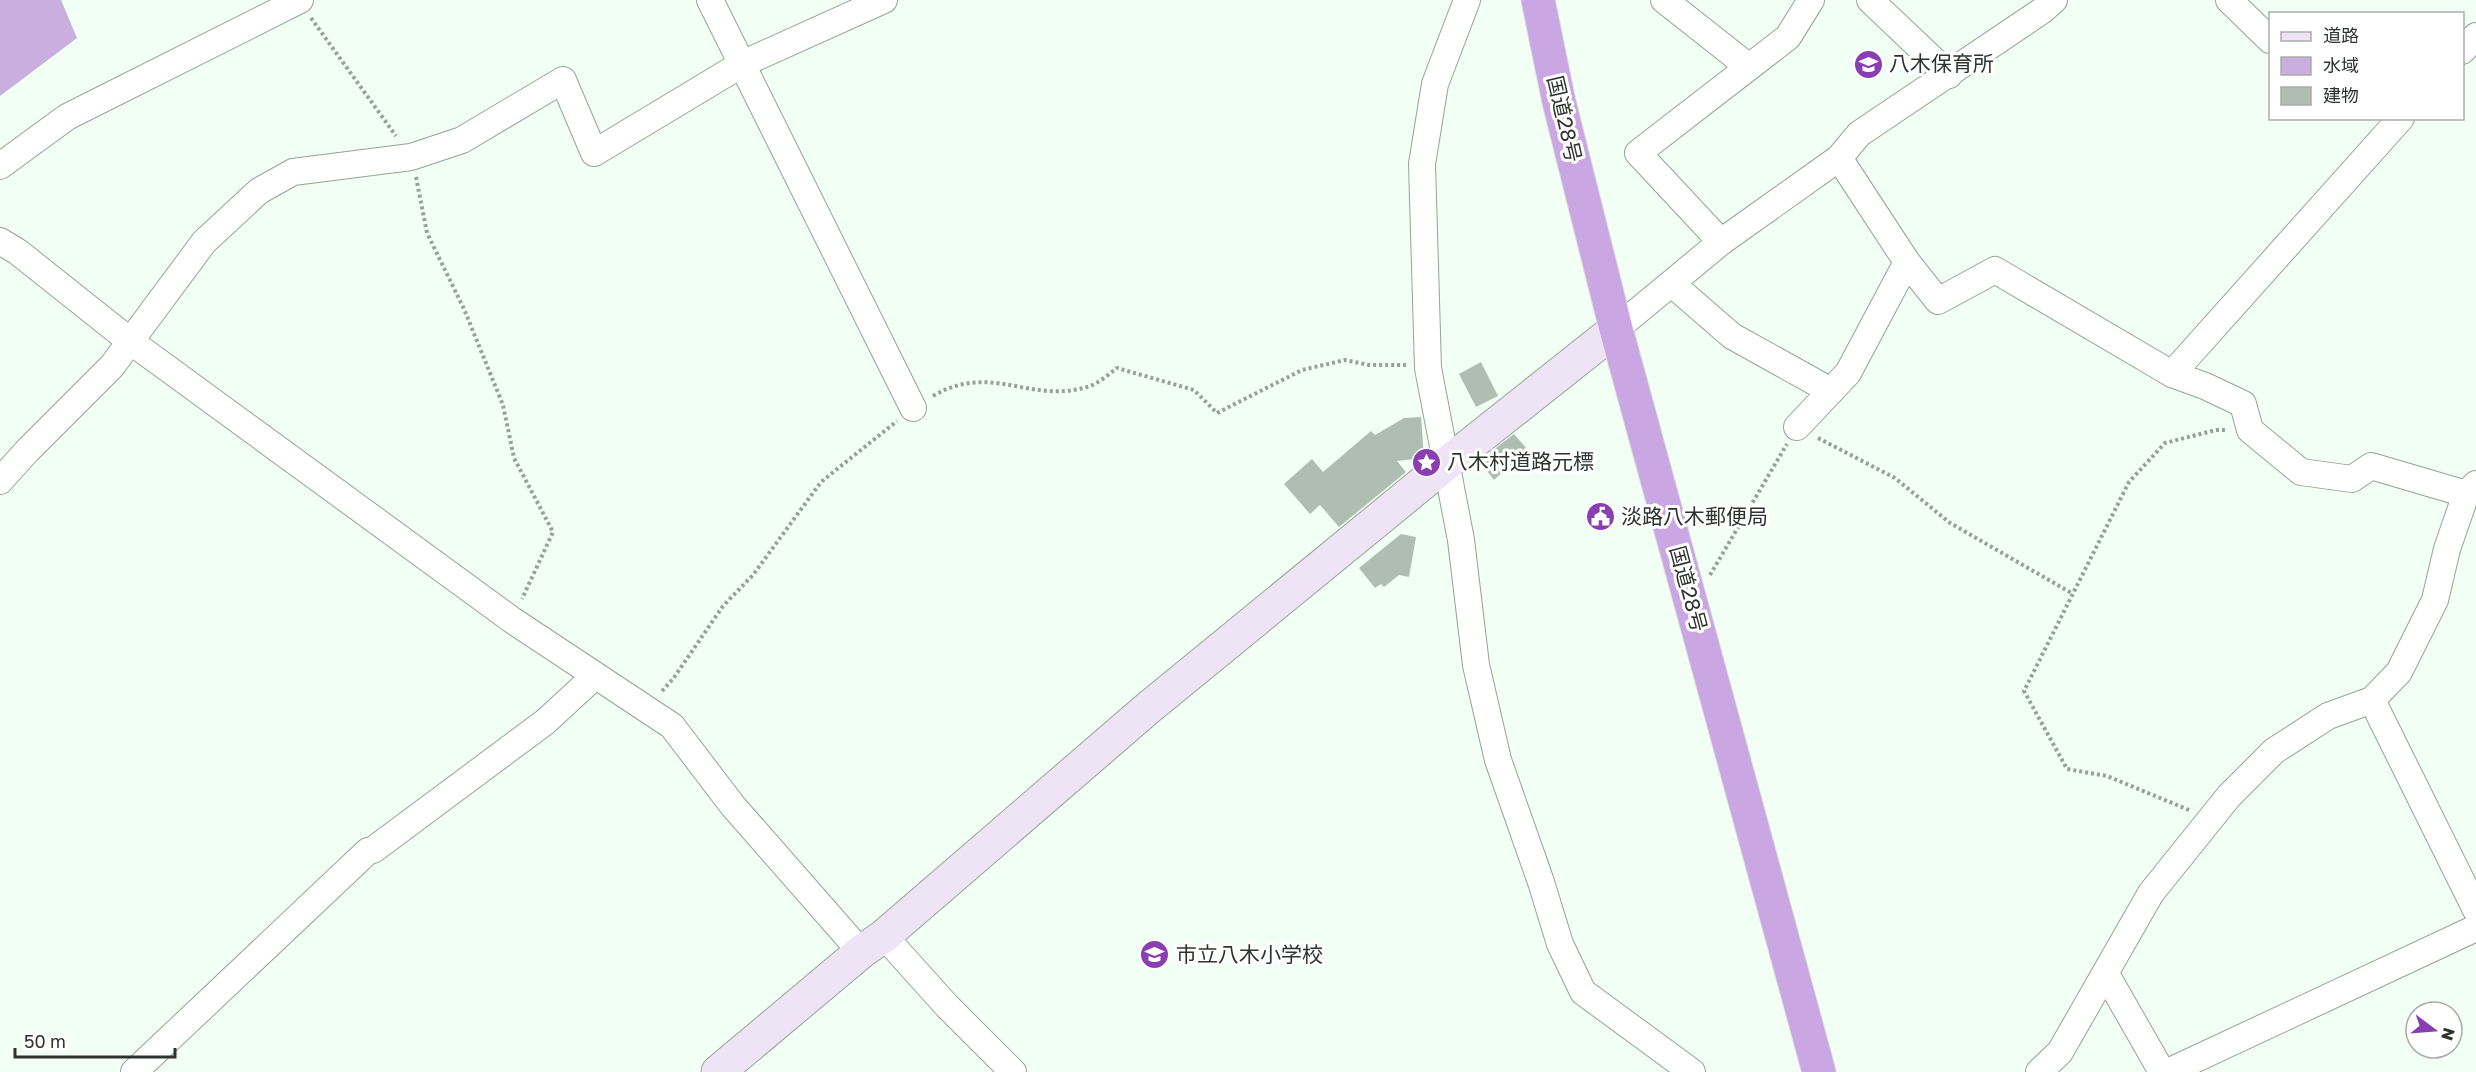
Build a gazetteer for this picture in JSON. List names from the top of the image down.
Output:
{
  "streets": {
    "highway": ["国道28号"]
  },
  "places": {
    "school or university": ["八木保育所", "市立八木小学校"],
    "place": ["八木村道路元標"],
    "public building": ["淡路八木郵便局"]
  },
  "legend": ["道路", "水域", "建物"],
  "scale_bar": "50 m",
  "north": "right"
}
